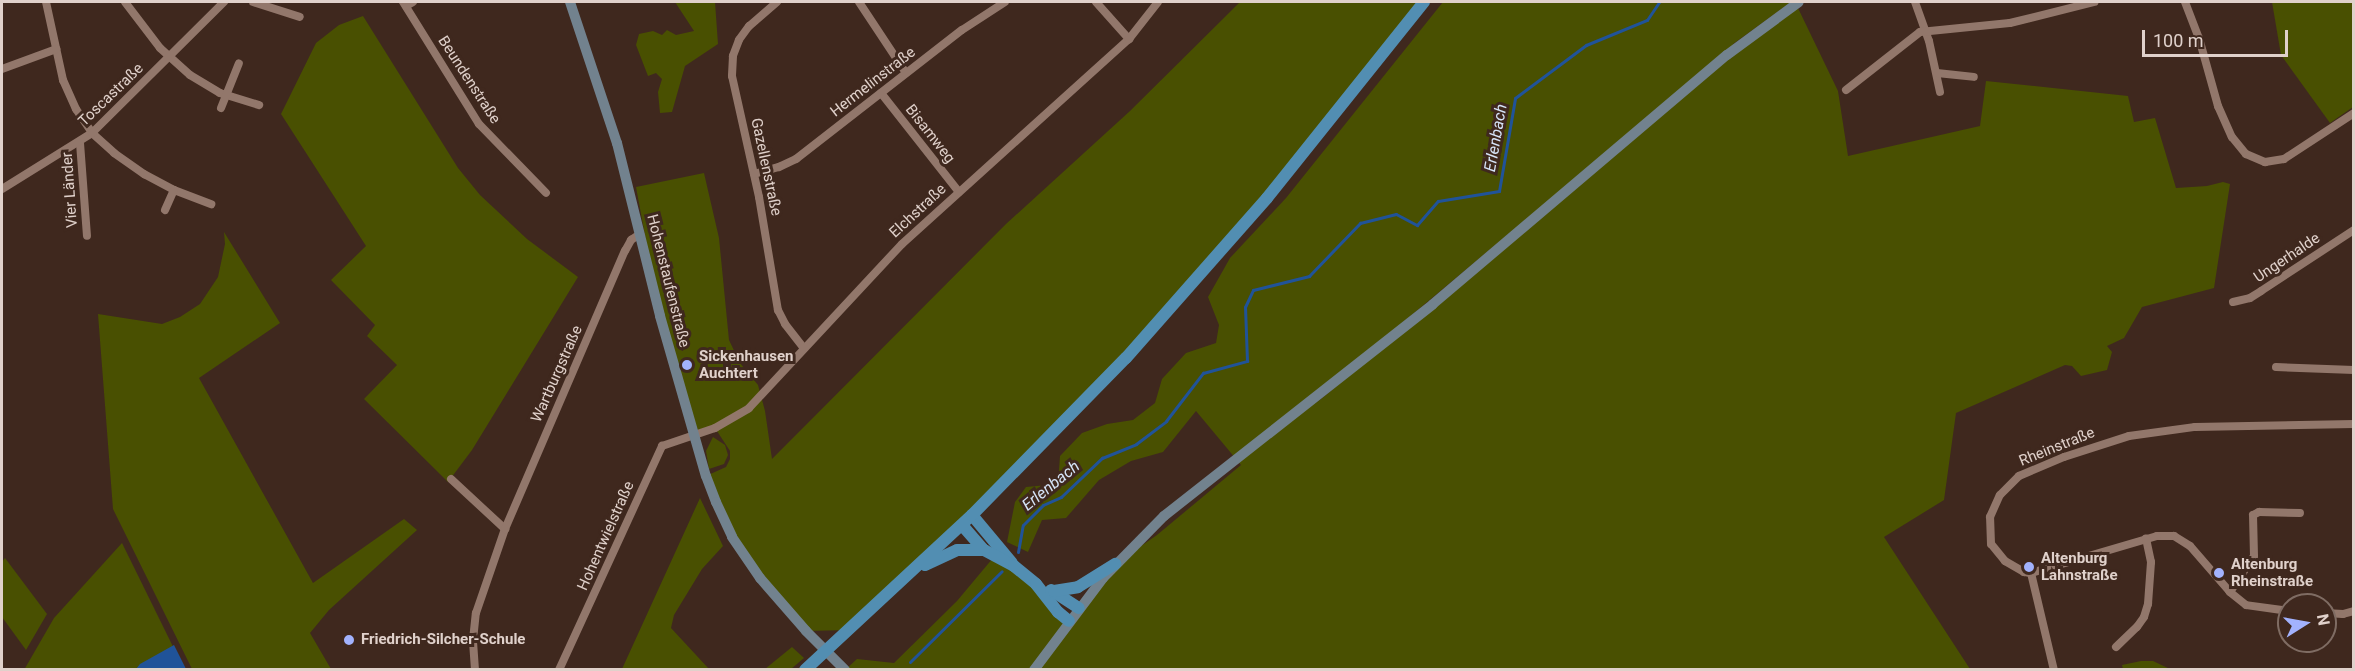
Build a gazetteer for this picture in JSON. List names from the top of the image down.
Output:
{
  "streets": {
    "street": [
      "Beundenstraße",
      "Hermelinstraße",
      "Toscastraße",
      "Bisamweg",
      "Gazellenstraße",
      "Vier Länder",
      "Elchstraße",
      "Ungerhalde",
      "Hohenstaufenstraße",
      "Wartburgstraße",
      "Rheinstraße",
      "Hohentwielstraße"
    ]
  },
  "crossings": [
    ["Hermelinstraße", "Bisamweg"],
    ["Hermelinstraße", "Gazellenstraße"],
    ["Toscastraße", "Vier Länder"],
    ["Bisamweg", "Elchstraße"],
    ["Gazellenstraße", "Elchstraße"],
    ["Elchstraße", "Hohenstaufenstraße"],
    ["Elchstraße", "Hohentwielstraße"],
    ["Hohenstaufenstraße", "Wartburgstraße"],
    ["Hohenstaufenstraße", "Hohentwielstraße"]
  ],
  "water": ["Erlenbach"],
  "places": [
    "Sickenhausen Auchtert",
    "Altenburg Lahnstraße",
    "Altenburg Rheinstraße",
    "Friedrich-Silcher-Schule"
  ],
  "scale_bar": "100 m",
  "north": "right"
}
